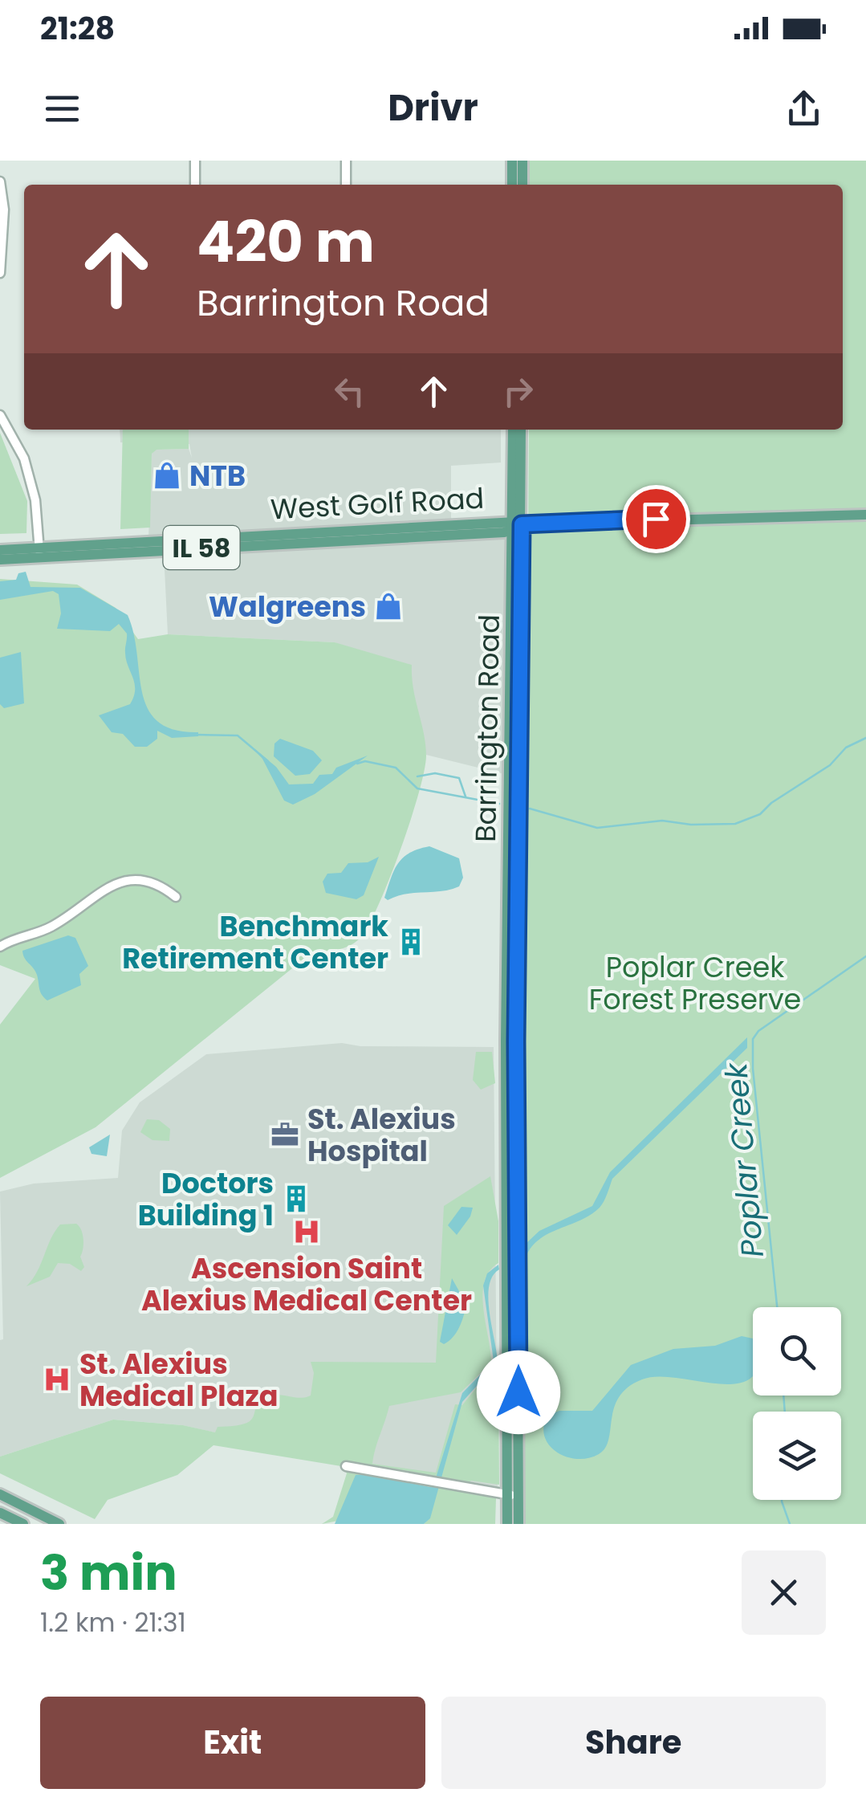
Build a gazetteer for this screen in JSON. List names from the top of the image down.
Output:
{
  "streets": {
    "main road": ["West Golf Road", "IL 58", "Barrington Road"]
  },
  "crossings": [
    ["West Golf Road", "IL 58"],
    ["West Golf Road", "Barrington Road"],
    ["IL 58", "Barrington Road"]
  ],
  "water": ["Poplar Creek"],
  "parks": ["Poplar Creek Forest Preserve"],
  "places": {
    "shop": ["NTB", "Walgreens"],
    "building": ["Benchmark Retirement Center", "Doctors Building 1"],
    "office": ["St. Alexius Hospital"],
    "hospital": ["Ascension Saint Alexius Medical Center", "St. Alexius Medical Plaza"]
  },
  "page": {
    "status": "21:28",
    "header": "Drivr",
    "turn": ["420 m", "Barrington Road"],
    "heading": ["3 min", "1.2 km · 21:31"],
    "buttons": ["Exit", "Share"]
  }
}
